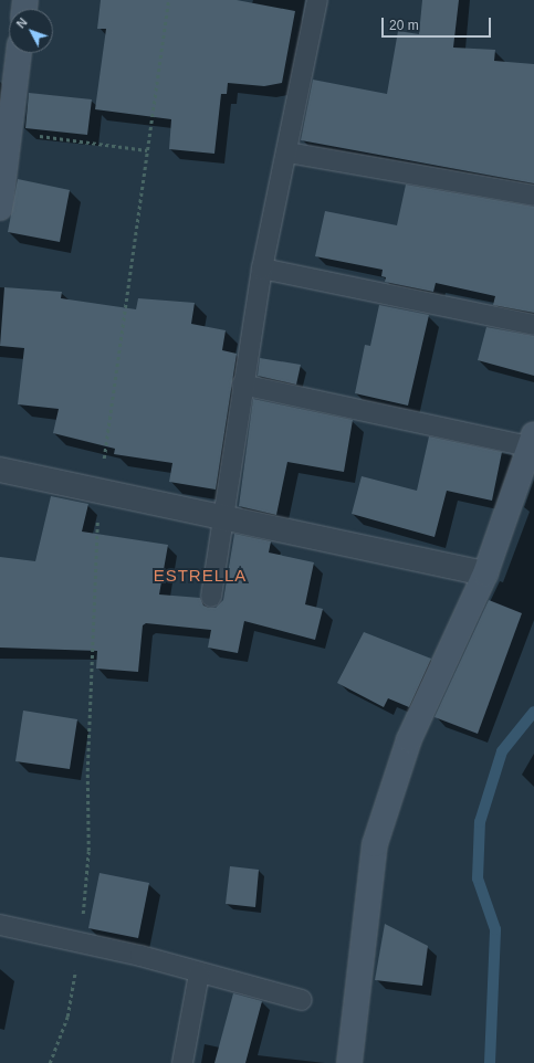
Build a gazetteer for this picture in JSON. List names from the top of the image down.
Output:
{
  "districts": ["ESTRELLA"],
  "scale_bar": "20 m",
  "north": "top left"
}
